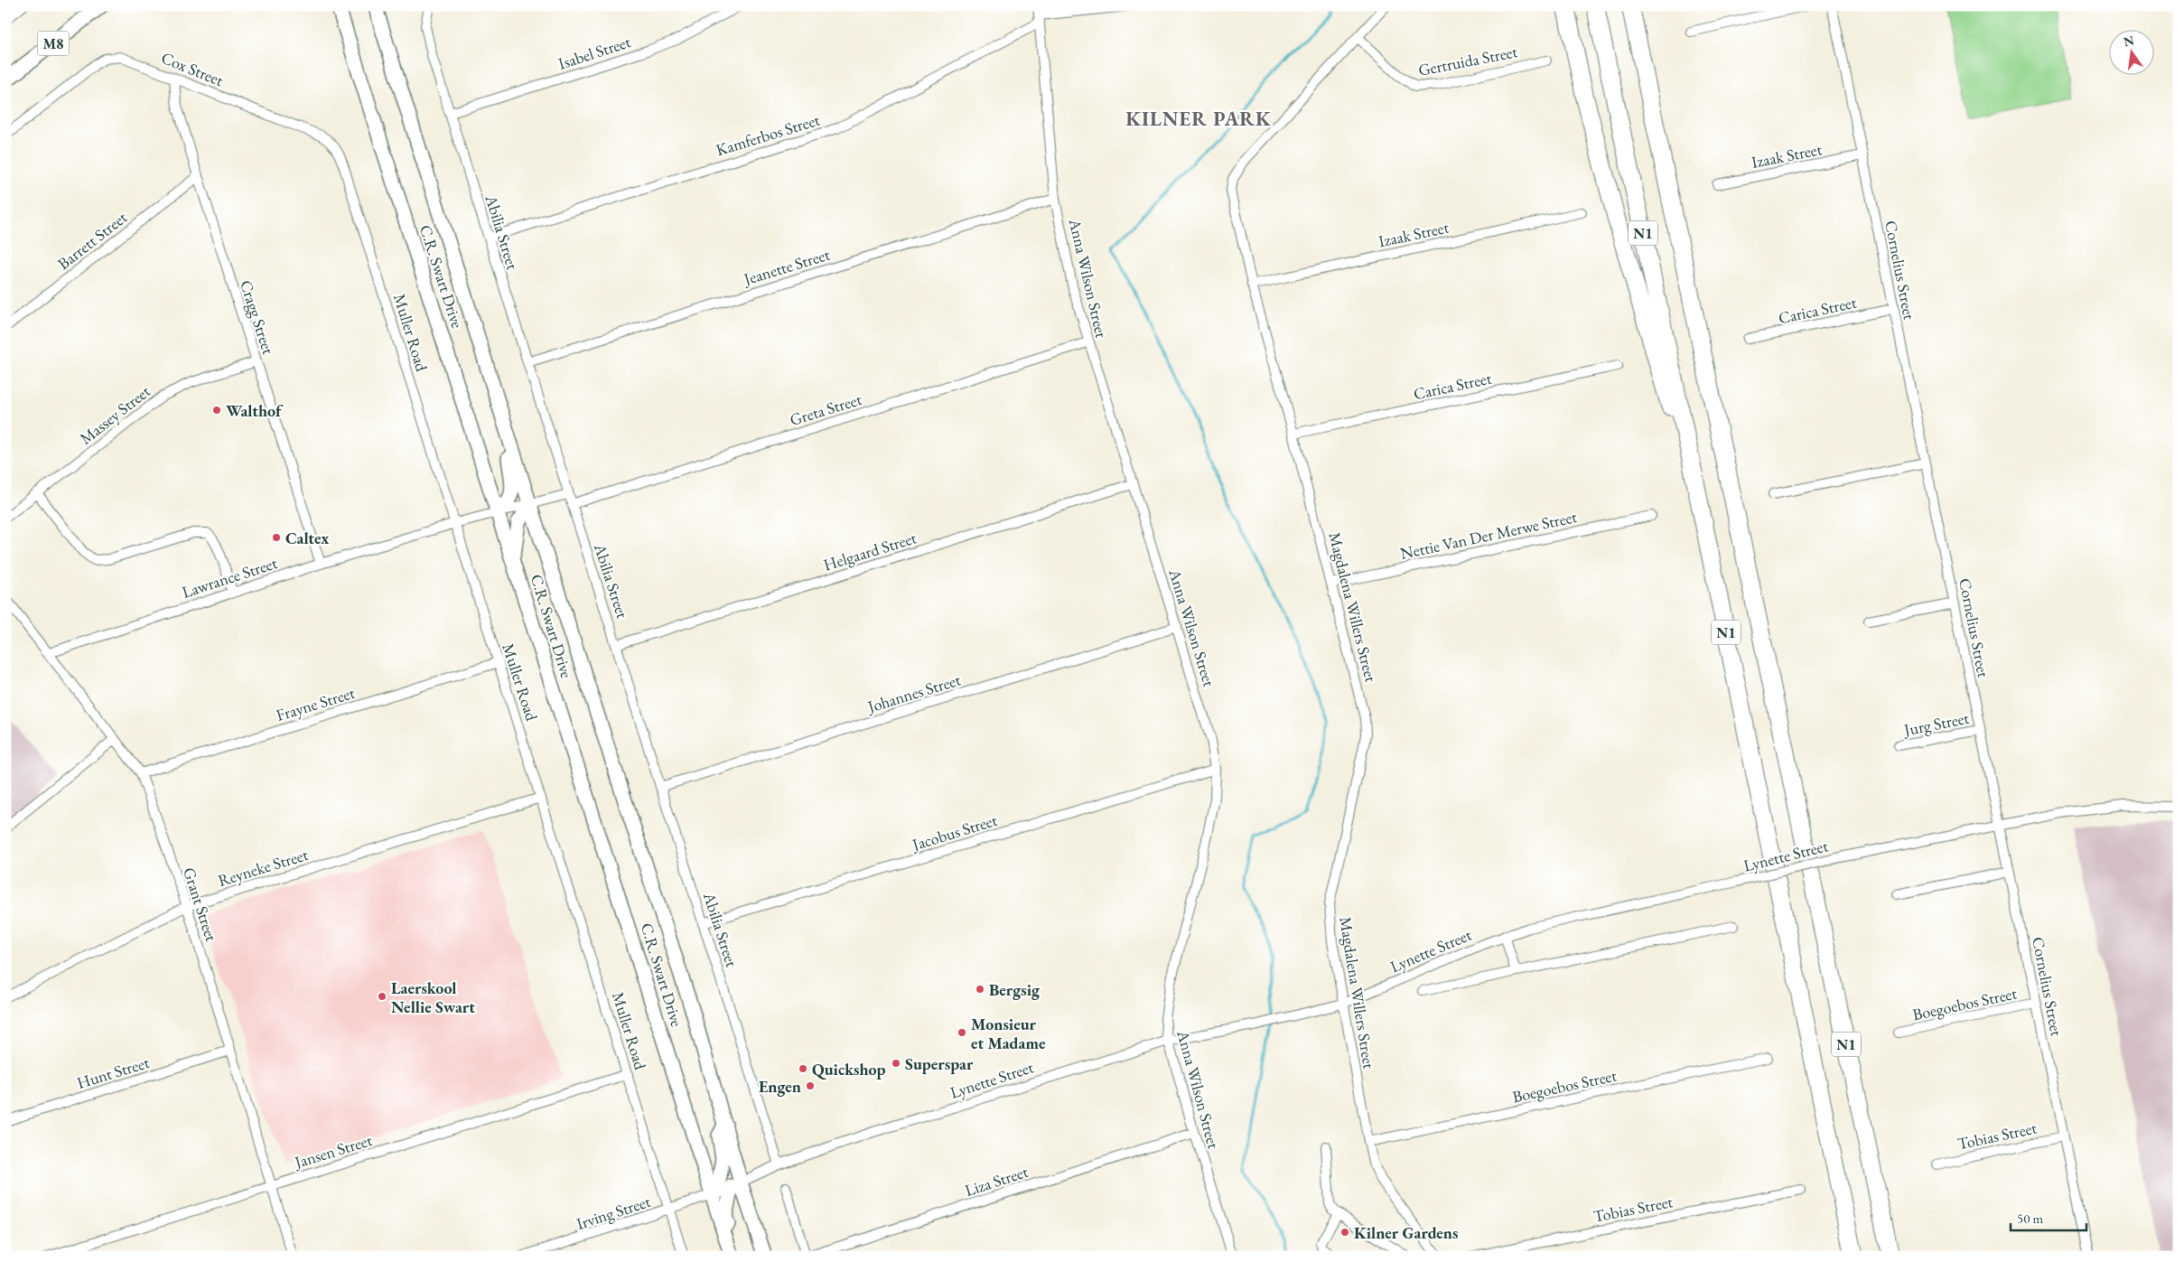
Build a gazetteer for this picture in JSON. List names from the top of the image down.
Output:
{
  "streets": {
    "highway": ["N1"],
    "main road": ["M8", "C.R. Swart Drive"],
    "street": [
      "Isabel Street",
      "Gertruida Street",
      "Cox Street",
      "Kamferbos Street",
      "Izaak Street",
      "Abilia Street",
      "Barrett Street",
      "Jeanette Street",
      "Cornelius Street",
      "Anna Wilson Street",
      "Carica Street",
      "Cragg Street",
      "Muller Road",
      "Greta Street",
      "Massey Street",
      "Nettie Van Der Merwe Street",
      "Helgaard Street",
      "Lawrance Street",
      "Magdalena Willers Street",
      "Johannes Street",
      "Frayne Street",
      "Jurg Street",
      "Jacobus Street",
      "Lynette Street",
      "Reyneke Street",
      "Grant Street",
      "Boegoebos Street",
      "Hunt Street",
      "Tobias Street",
      "Jansen Street",
      "Liza Street",
      "Irving Street"
    ]
  },
  "crossings": [
    ["Isabel Street", "Abilia Street"],
    ["Gertruida Street", "Magdalena Willers Street"],
    ["Cox Street", "Cragg Street"],
    ["Cox Street", "Muller Road"],
    ["Kamferbos Street", "Abilia Street"],
    ["Kamferbos Street", "Anna Wilson Street"],
    ["Izaak Street", "Cornelius Street"],
    ["Izaak Street", "Magdalena Willers Street"],
    ["Abilia Street", "Jeanette Street"],
    ["Abilia Street", "Greta Street"],
    ["Abilia Street", "Helgaard Street"],
    ["Abilia Street", "Johannes Street"],
    ["Abilia Street", "Jacobus Street"],
    ["Abilia Street", "Lynette Street"],
    ["Barrett Street", "Cragg Street"],
    ["Jeanette Street", "Anna Wilson Street"],
    ["Cornelius Street", "Carica Street"],
    ["Cornelius Street", "Jurg Street"],
    ["Cornelius Street", "Lynette Street"],
    ["Cornelius Street", "Boegoebos Street"],
    ["Cornelius Street", "Tobias Street"],
    ["C.R. Swart Drive", "Lawrance Street"],
    ["C.R. Swart Drive", "Lynette Street"],
    ["C.R. Swart Drive", "Irving Street"],
    ["Anna Wilson Street", "Greta Street"],
    ["Anna Wilson Street", "Helgaard Street"],
    ["Anna Wilson Street", "Johannes Street"],
    ["Anna Wilson Street", "Jacobus Street"],
    ["Anna Wilson Street", "Lynette Street"],
    ["Anna Wilson Street", "Liza Street"],
    ["Carica Street", "Magdalena Willers Street"],
    ["Cragg Street", "Massey Street"],
    ["Cragg Street", "Lawrance Street"],
    ["Muller Road", "Lawrance Street"],
    ["Muller Road", "Frayne Street"],
    ["Muller Road", "Reyneke Street"],
    ["Muller Road", "Jansen Street"],
    ["Muller Road", "Irving Street"],
    ["Nettie Van Der Merwe Street", "Magdalena Willers Street"],
    ["Lawrance Street", "Grant Street"],
    ["Magdalena Willers Street", "Lynette Street"],
    ["Magdalena Willers Street", "Boegoebos Street"],
    ["Frayne Street", "Grant Street"],
    ["Lynette Street", "Irving Street"],
    ["Reyneke Street", "Grant Street"],
    ["Grant Street", "Hunt Street"],
    ["Grant Street", "Jansen Street"]
  ],
  "districts": ["KILNER PARK"],
  "places": [
    "Walthof",
    "Caltex",
    "Bergsig",
    "Laerskool Nellie Swart",
    "Monsieur et Madame",
    "Superspar",
    "Quickshop",
    "Engen",
    "Kilner Gardens"
  ],
  "scale_bar": "50 m",
  "north": "top"
}
